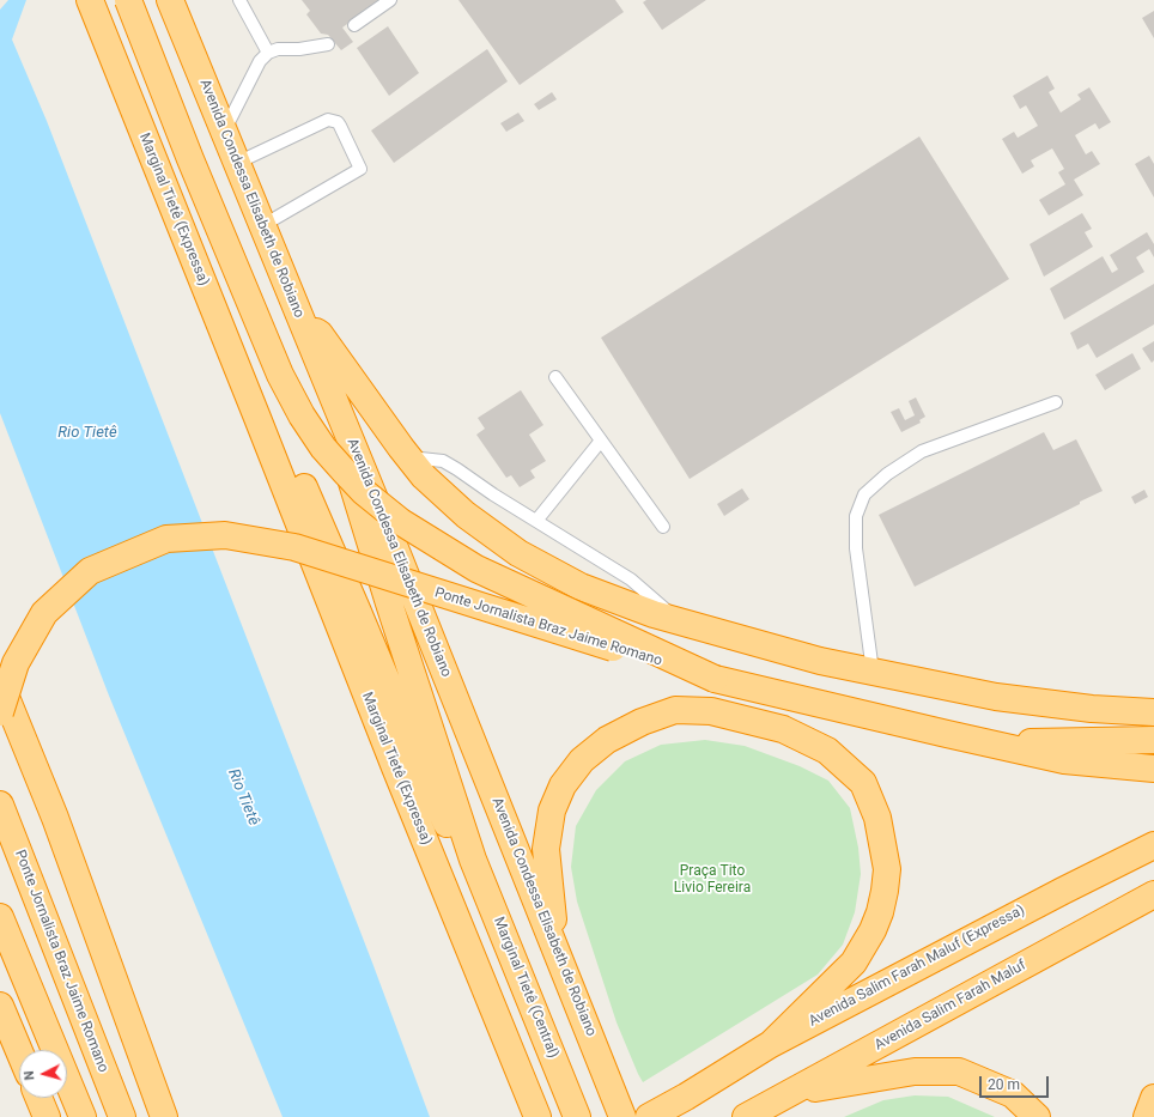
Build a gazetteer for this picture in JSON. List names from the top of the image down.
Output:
{
  "streets": {
    "highway": [
      "Avenida Condessa Elisabeth de Robiano",
      "Marginal Tietê (Expressa)",
      "Ponte Jornalista Braz Jaime Romano",
      "Avenida Salim Farah Maluf (Expressa)",
      "Marginal Tietê (Central)",
      "Avenida Salim Farah Maluf"
    ]
  },
  "crossings": [
    ["Marginal Tietê (Expressa)", "Marginal Tietê (Central)"]
  ],
  "water": ["Rio Tietê"],
  "parks": ["Praça Tito Livio Fereira"],
  "scale_bar": "20 m",
  "north": "left"
}
